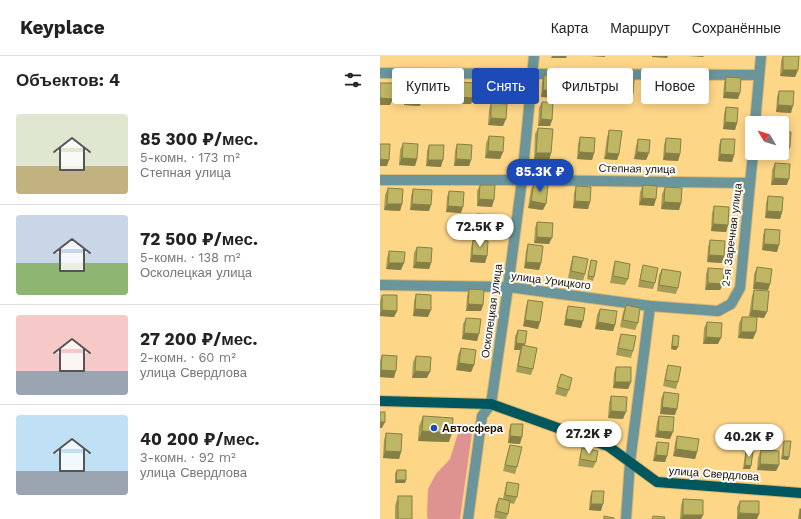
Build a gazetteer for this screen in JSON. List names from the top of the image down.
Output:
{
  "streets": {
    "main road": ["улица Свердлова"],
    "street": [
      "Степная улица",
      "2-я Заречная улица",
      "улица Урицкого",
      "Осколецкая улица"
    ]
  },
  "crossings": [
    ["Степная улица", "2-я Заречная улица"],
    ["Степная улица", "Осколецкая улица"],
    ["2-я Заречная улица", "улица Урицкого"],
    ["улица Урицкого", "Осколецкая улица"],
    ["Осколецкая улица", "улица Свердлова"]
  ],
  "places": ["Автосфера"],
  "north": "top left",
  "page": {
    "header": "Keyplace",
    "nav": ["Карта", "Маршрут", "Сохранённые"],
    "heading": "Объектов: 4",
    "chip": [
      "Купить",
      "Снять",
      "Фильтры",
      "Новое"
    ],
    "list": [
      {
        "name": "85 300 ₽/мес.",
        "note": "5-комн. · 173 m² · Степная улица"
      },
      {
        "name": "72 500 ₽/мес.",
        "note": "5-комн. · 138 m² · Осколецкая улица"
      },
      {
        "name": "27 200 ₽/мес.",
        "note": "2-комн. · 60 m² · улица Свердлова"
      },
      {
        "name": "40 200 ₽/мес.",
        "note": "3-комн. · 92 m² · улица Свердлова"
      }
    ],
    "price": [
      "85.3K ₽",
      "72.5K ₽",
      "27.2K ₽",
      "40.2K ₽"
    ]
  }
}
